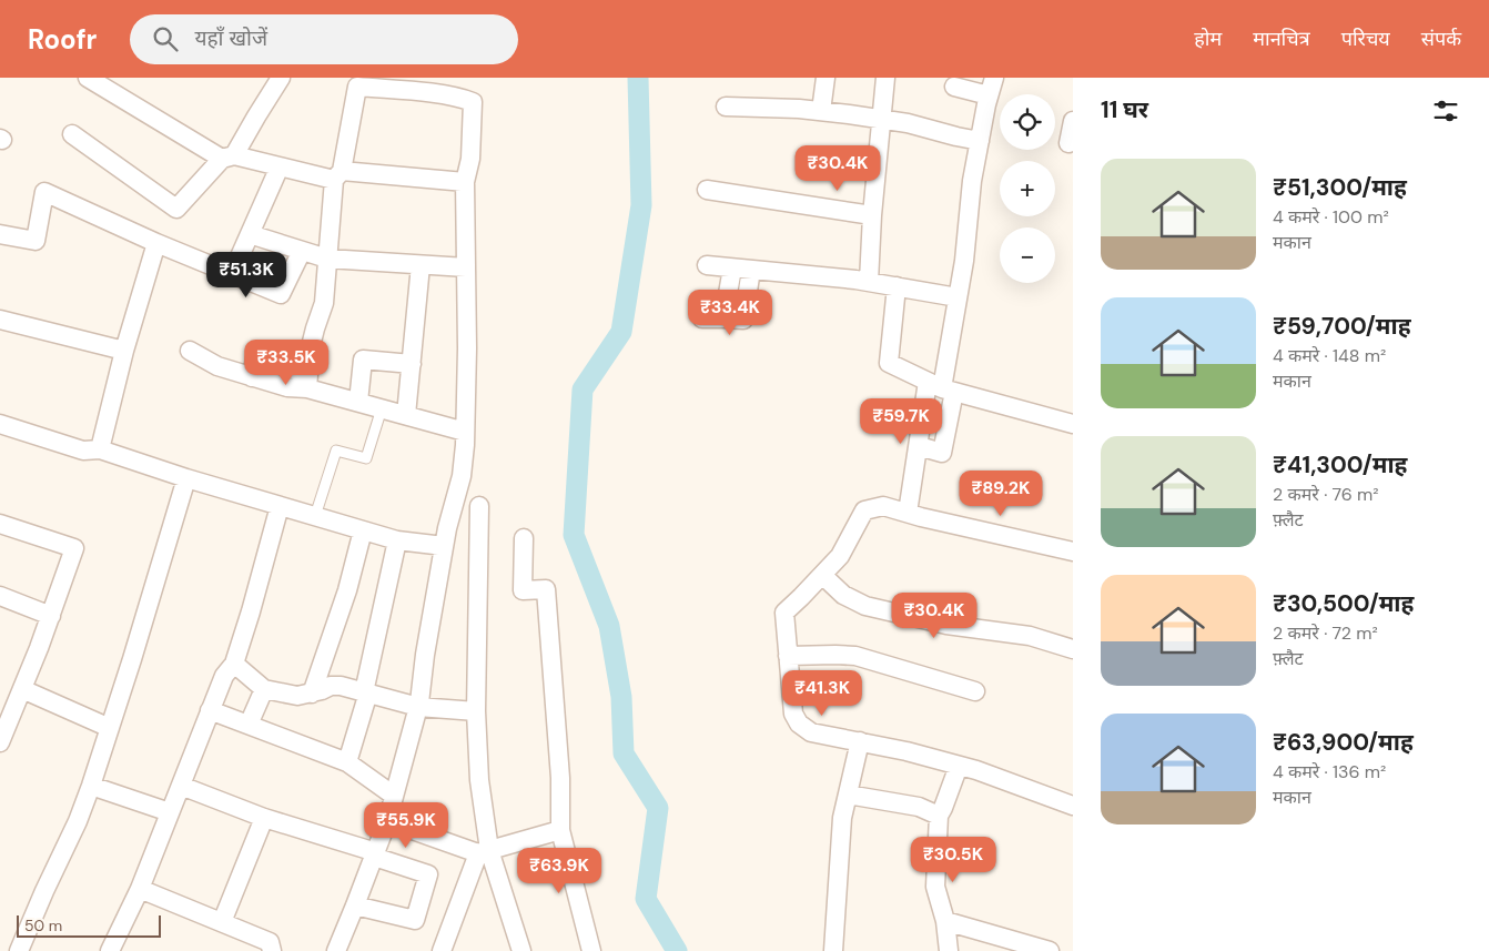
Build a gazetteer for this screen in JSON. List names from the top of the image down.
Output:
{
  "scale_bar": "50 m",
  "page": {
    "header": "Roofr",
    "search": "यहाँ खोजें",
    "nav": [
      "होम",
      "मानचित्र",
      "परिचय",
      "संपर्क"
    ],
    "heading": "11 घर",
    "map_buttons": ["+", "−"],
    "list": [
      {
        "name": "₹51,300/माह",
        "note": "4 कमरे · 100 m² · मकान"
      },
      {
        "name": "₹59,700/माह",
        "note": "4 कमरे · 148 m² · मकान"
      },
      {
        "name": "₹41,300/माह",
        "note": "2 कमरे · 76 m² · फ़्लैट"
      },
      {
        "name": "₹30,500/माह",
        "note": "2 कमरे · 72 m² · फ़्लैट"
      },
      {
        "name": "₹63,900/माह",
        "note": "4 कमरे · 136 m² · मकान"
      }
    ],
    "price": [
      "₹30.4K",
      "₹51.3K",
      "₹33.4K",
      "₹33.5K",
      "₹59.7K",
      "₹89.2K",
      "₹30.4K",
      "₹41.3K",
      "₹55.9K",
      "₹30.5K",
      "₹63.9K"
    ],
    "scale": "50 m"
  }
}
